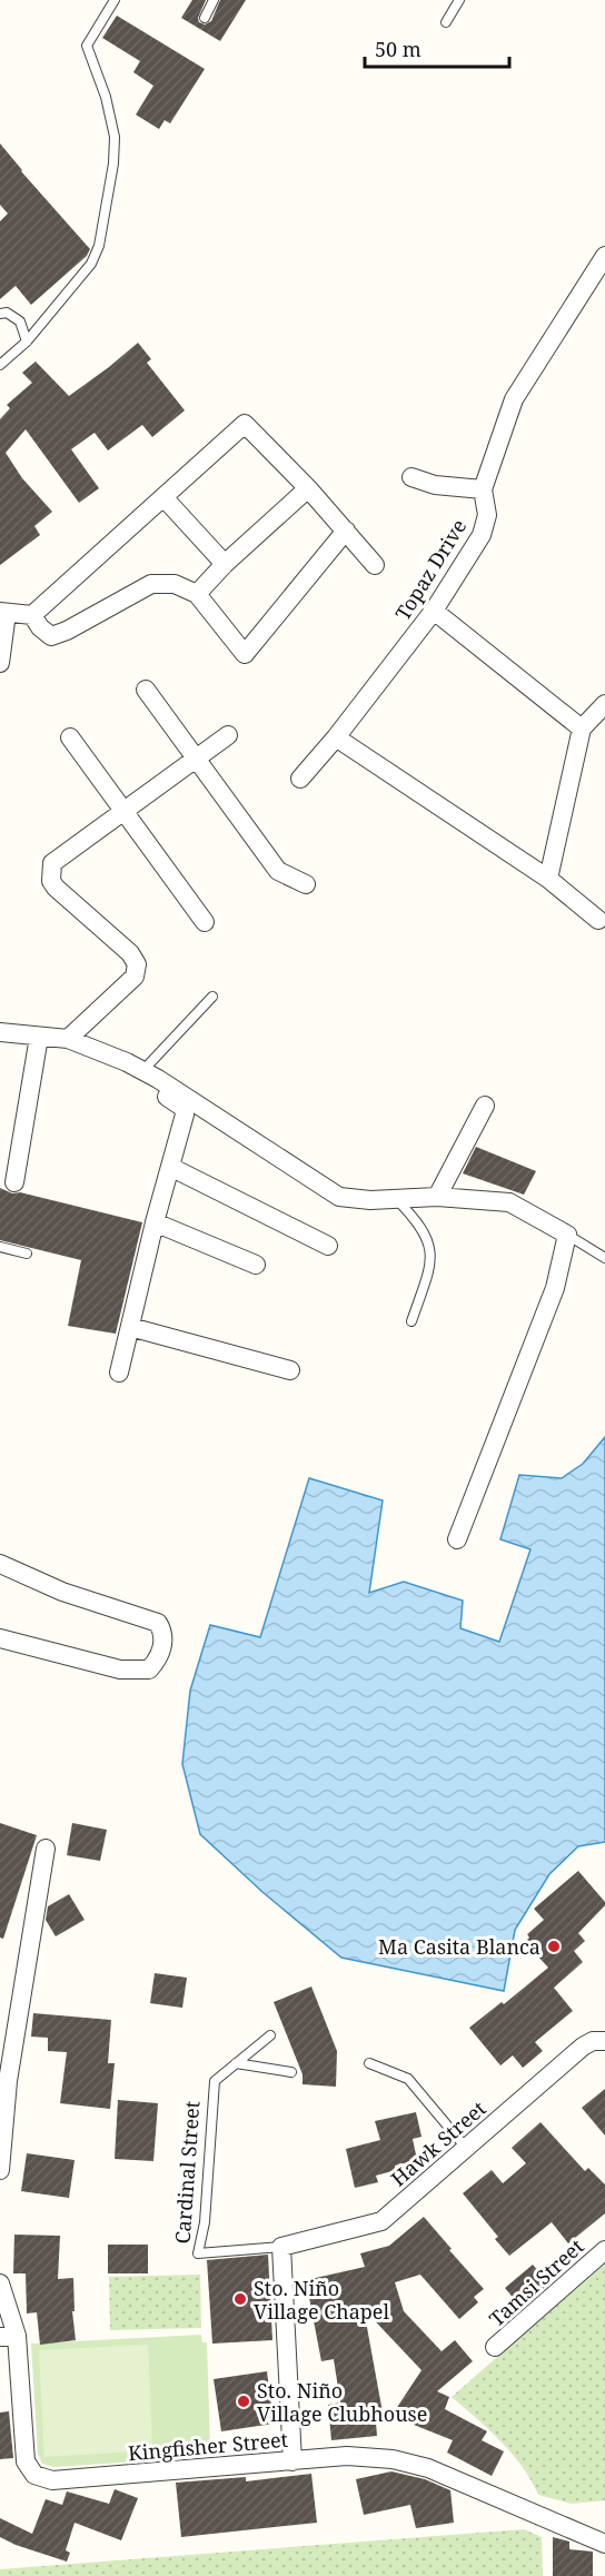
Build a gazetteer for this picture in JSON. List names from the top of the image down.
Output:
{
  "streets": {
    "street": [
      "Topaz Drive",
      "Hawk Street",
      "Tamsi Street",
      "Kingfisher Street"
    ],
    "lane": ["Cardinal Street"]
  },
  "crossings": [
    ["Hawk Street", "Cardinal Street"]
  ],
  "places": ["Ma Casita Blanca", "Sto. Niño Village Chapel", "Sto. Niño Village Clubhouse"],
  "scale_bar": "50 m"
}
